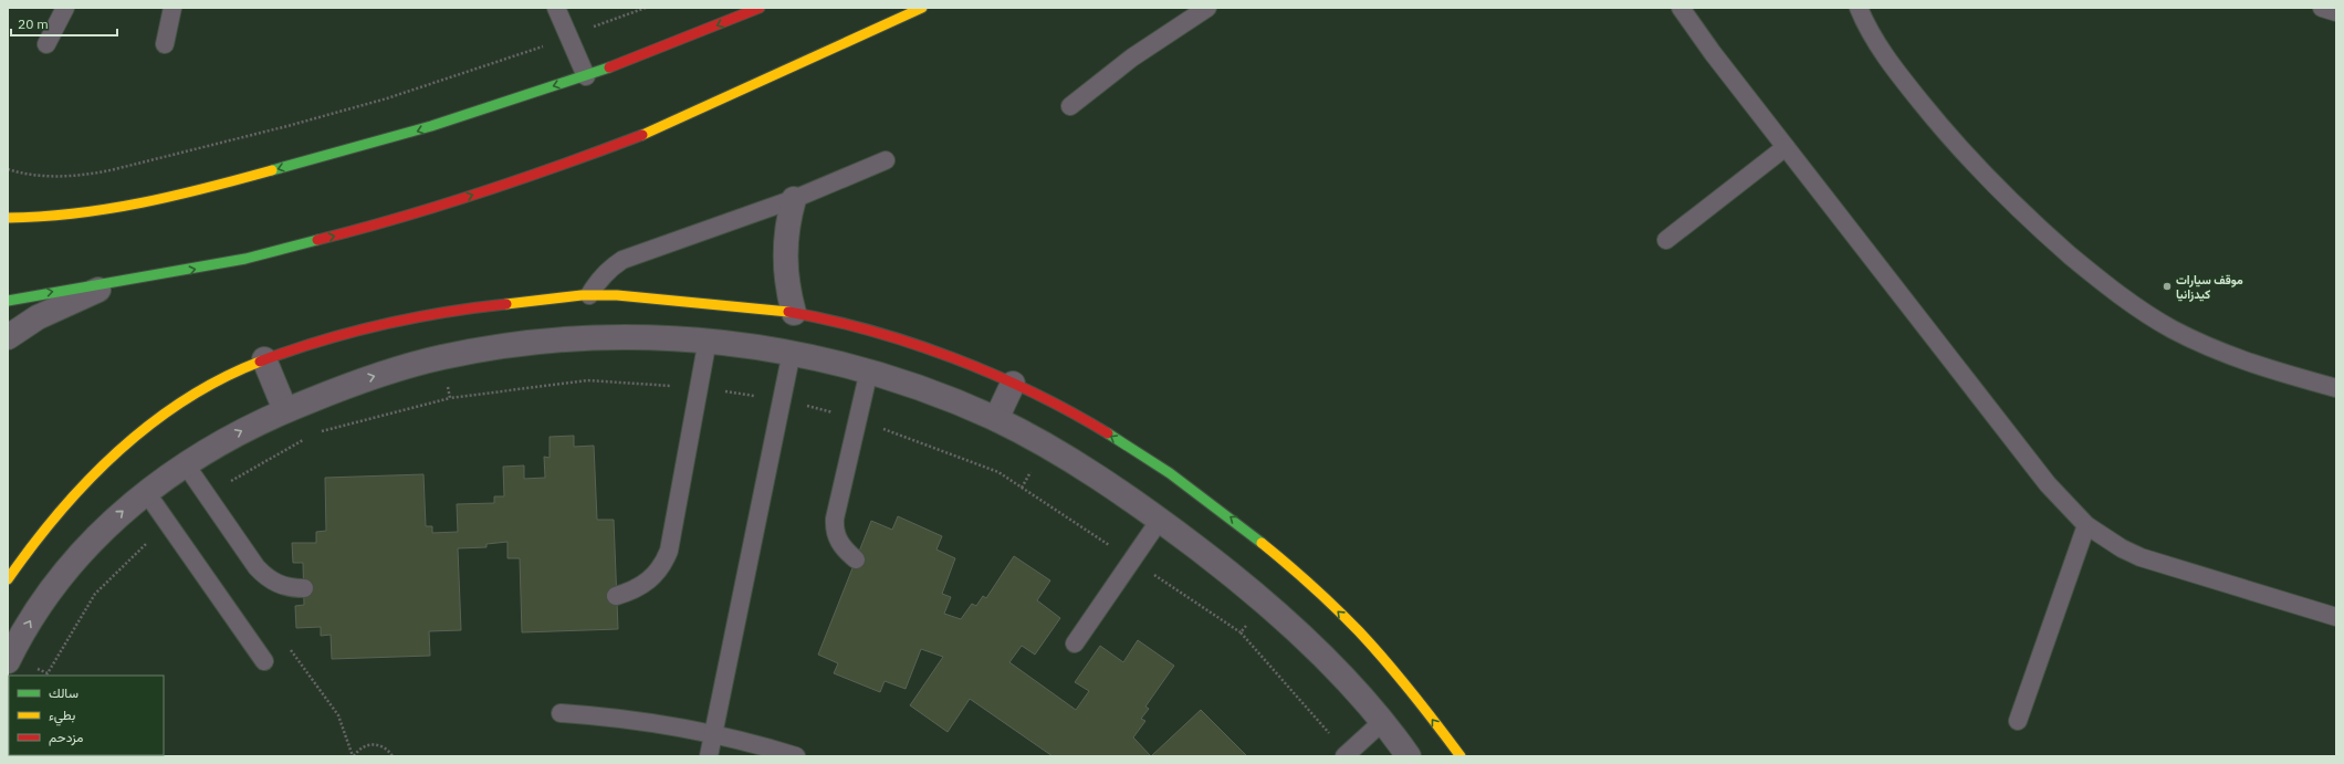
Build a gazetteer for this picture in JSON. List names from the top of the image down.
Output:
{
  "places": ["موقف سيارات كيدزانيا"],
  "legend": ["سالك", "بطيء", "مزدحم"],
  "scale_bar": "20 m"
}
